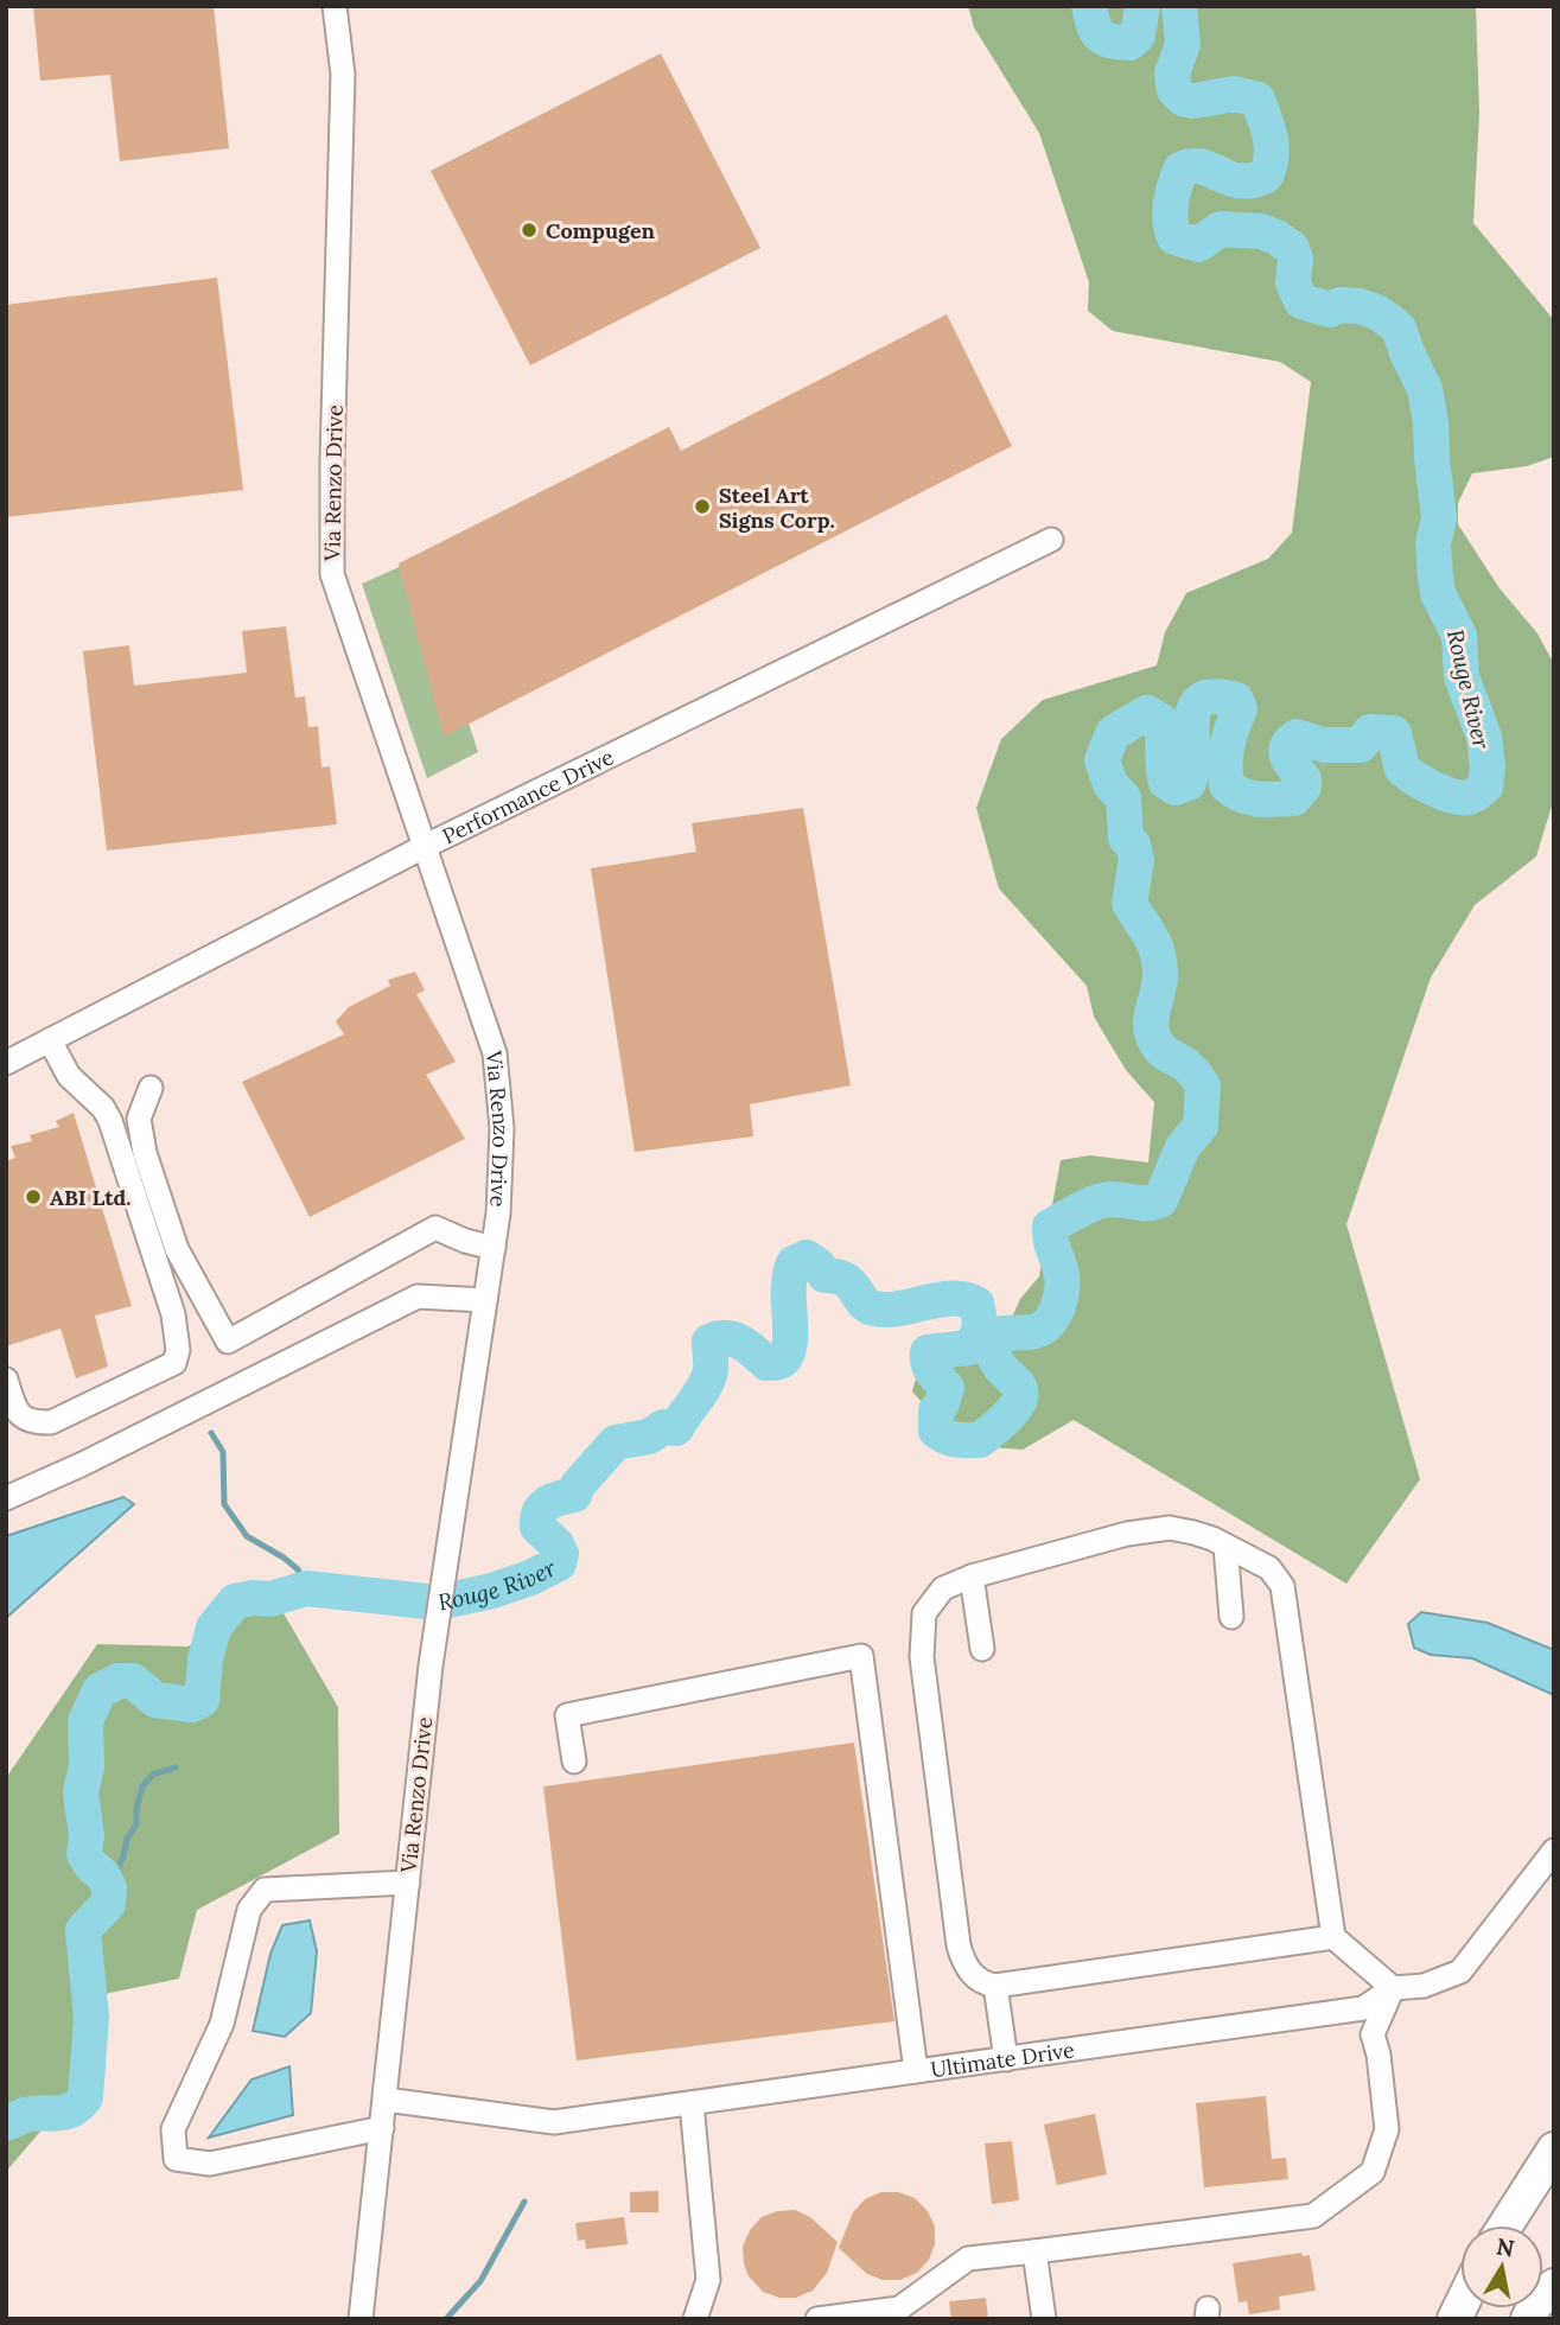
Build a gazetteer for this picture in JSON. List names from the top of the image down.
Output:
{
  "streets": {
    "street": ["Via Renzo Drive", "Performance Drive", "Ultimate Drive"]
  },
  "crossings": [
    ["Via Renzo Drive", "Performance Drive"],
    ["Via Renzo Drive", "Ultimate Drive"]
  ],
  "water": ["Rouge River"],
  "places": ["Compugen", "Steel Art Signs Corp.", "ABI Ltd."],
  "north": "top"
}
